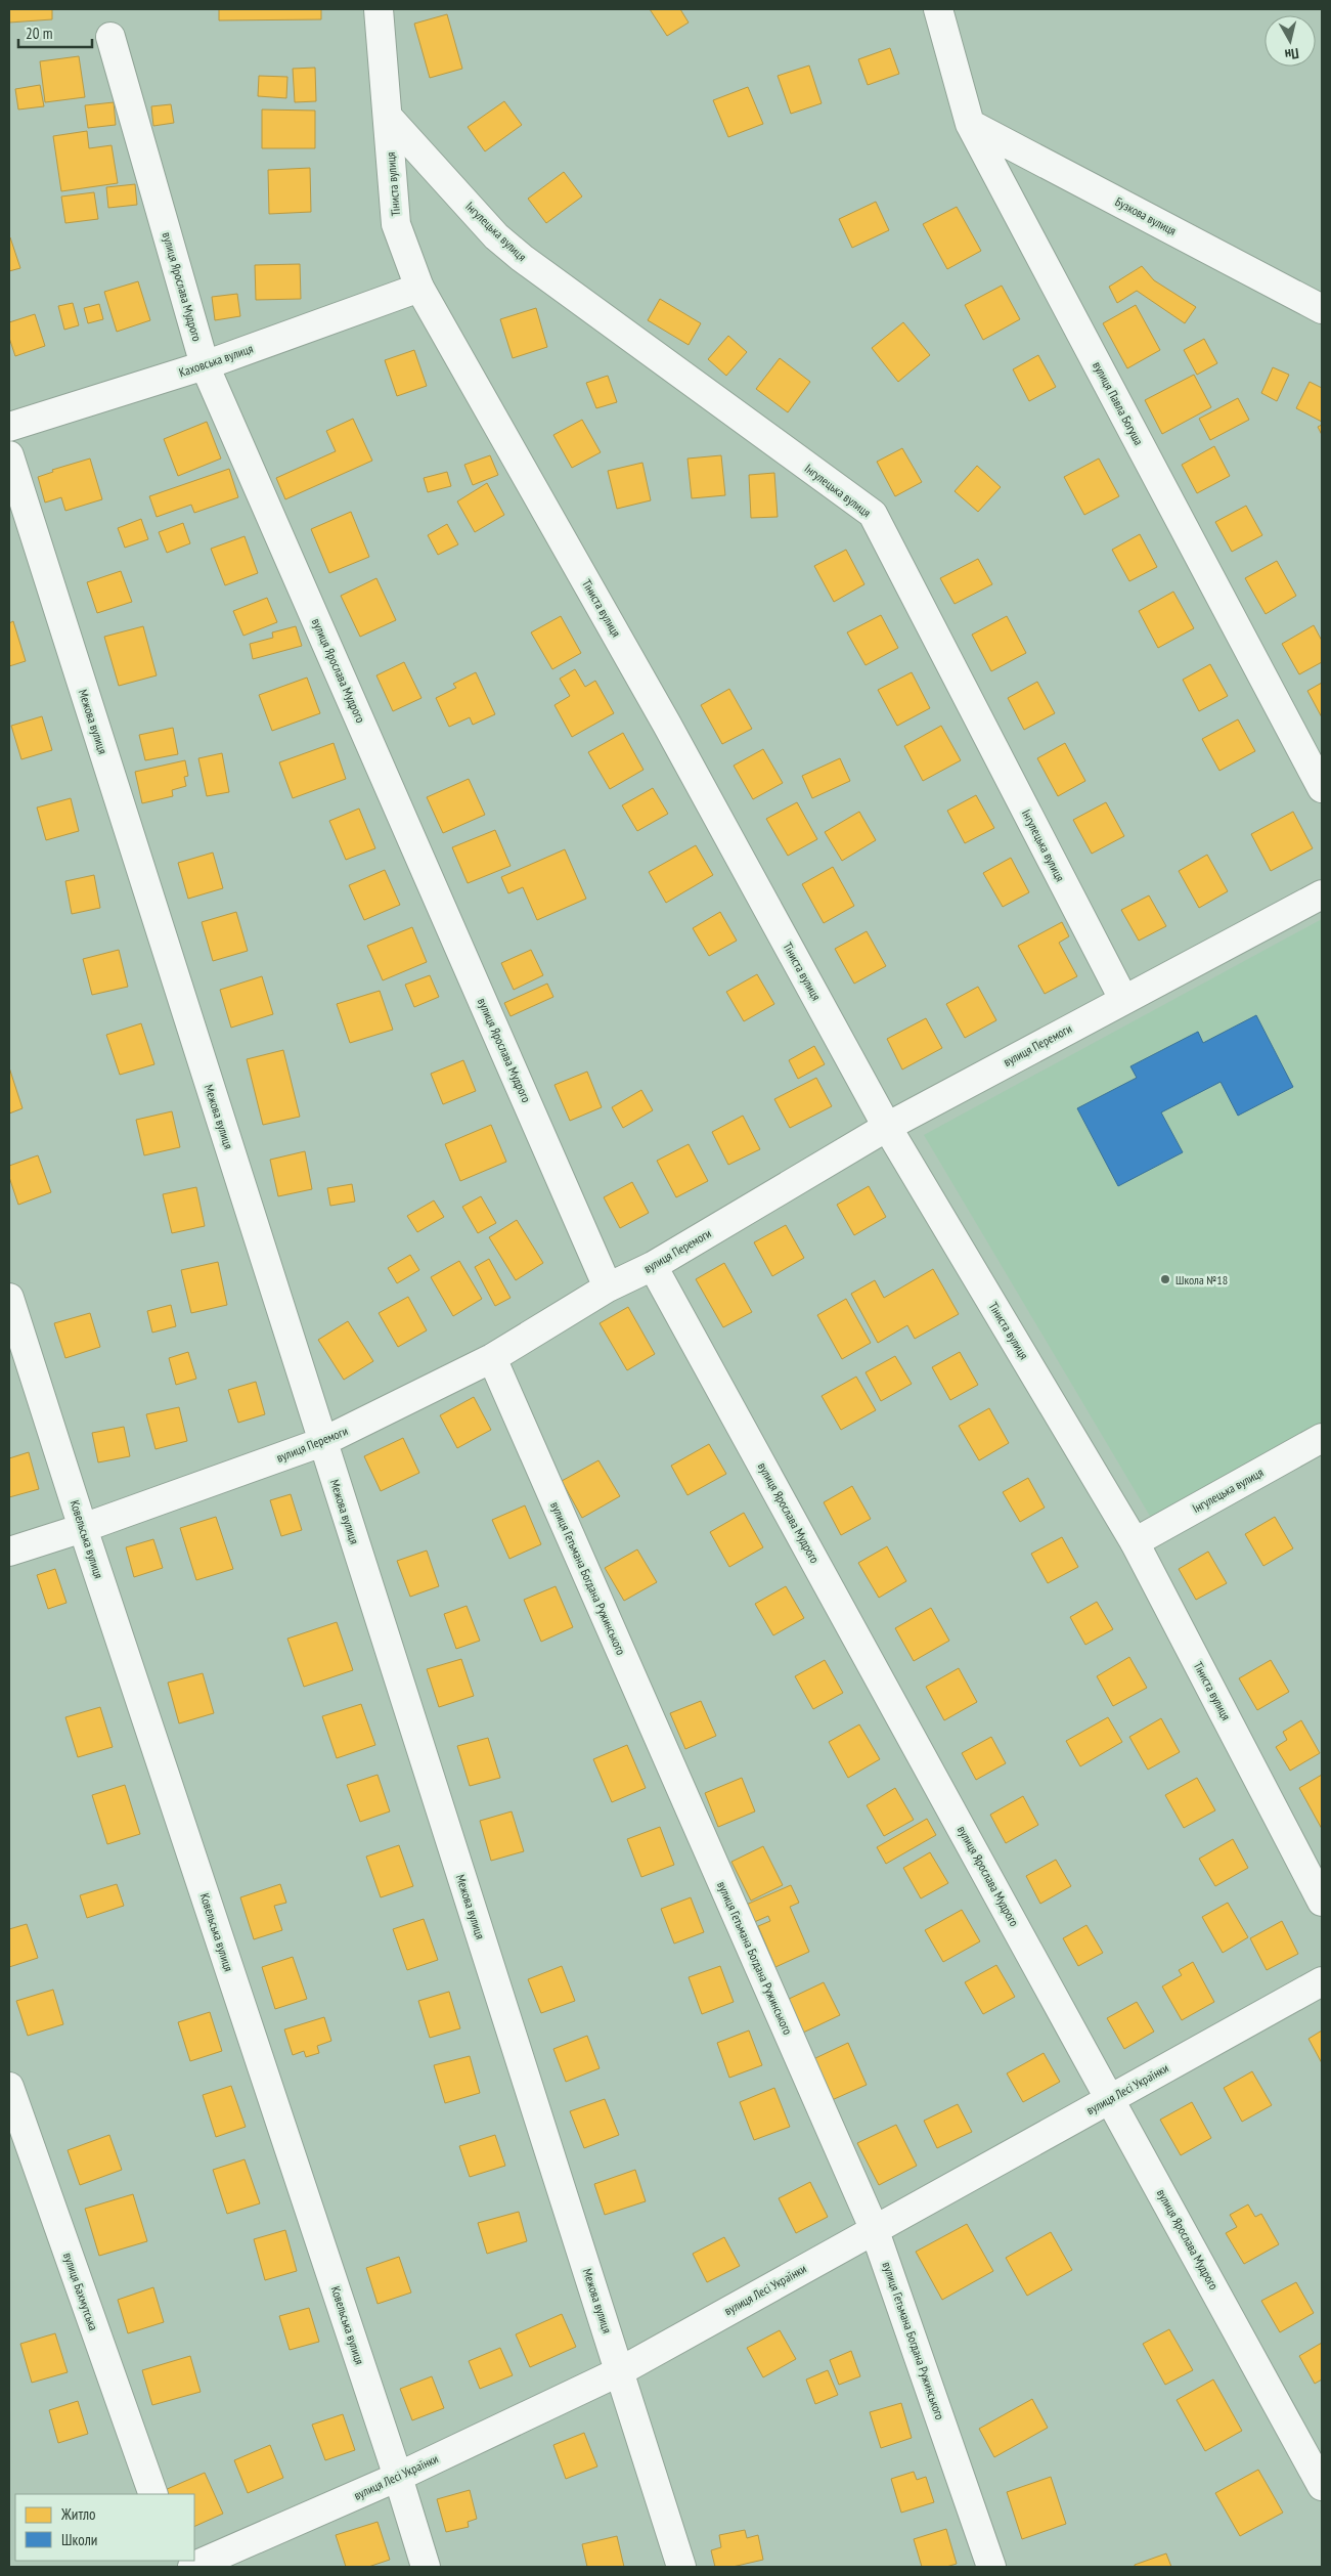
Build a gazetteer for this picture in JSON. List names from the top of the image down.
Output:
{
  "streets": {
    "street": [
      "Тіниста вулиця",
      "Бузкова вулиця",
      "Інгулецька вулиця",
      "вулиця Ярослава Мудрого",
      "Каховська вулиця",
      "вулиця Павла Богуша",
      "Межова вулиця",
      "вулиця Перемоги",
      "Ковельська вулиця",
      "вулиця Гетьмана Богдана Ружинського",
      "вулиця Лесі Українки",
      "вулиця Бахмутська"
    ]
  },
  "crossings": [
    ["Тіниста вулиця", "Інгулецька вулиця"],
    ["Тіниста вулиця", "Каховська вулиця"],
    ["Тіниста вулиця", "вулиця Перемоги"],
    ["Бузкова вулиця", "вулиця Павла Богуша"],
    ["Інгулецька вулиця", "вулиця Перемоги"],
    ["вулиця Ярослава Мудрого", "Каховська вулиця"],
    ["вулиця Ярослава Мудрого", "вулиця Перемоги"],
    ["вулиця Ярослава Мудрого", "вулиця Лесі Українки"],
    ["Межова вулиця", "вулиця Перемоги"],
    ["Межова вулиця", "вулиця Лесі Українки"],
    ["вулиця Перемоги", "Ковельська вулиця"],
    ["вулиця Перемоги", "вулиця Гетьмана Богдана Ружинського"],
    ["Ковельська вулиця", "вулиця Лесі Українки"],
    ["вулиця Гетьмана Богдана Ружинського", "вулиця Лесі Українки"]
  ],
  "places": ["Школа №18"],
  "legend": ["Житло", "Школи"],
  "scale_bar": "20 m",
  "north": "bottom"
}
